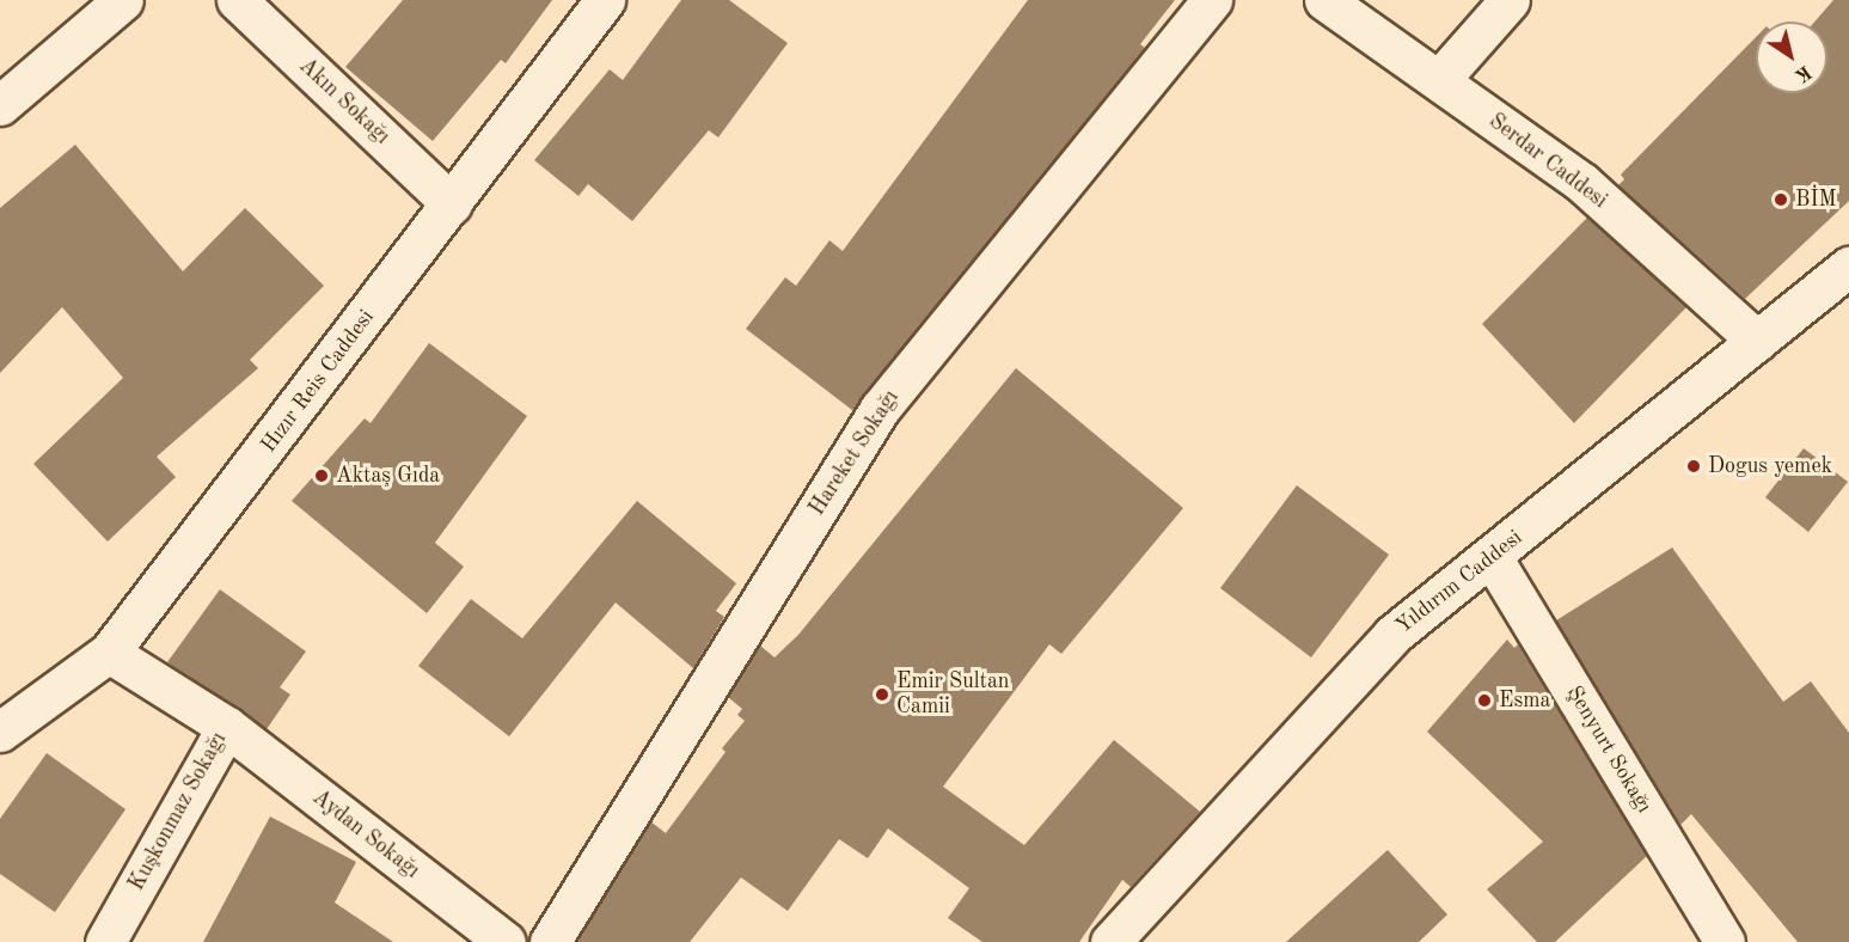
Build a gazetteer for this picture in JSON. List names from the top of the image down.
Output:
{
  "streets": {
    "street": [
      "Akın Sokağı",
      "Serdar Caddesi",
      "Hızır Reis Caddesi",
      "Hareket Sokağı",
      "Yıldırım Caddesi",
      "Şenyurt Sokağı",
      "Kuşkonmaz Sokağı",
      "Aydan Sokağı"
    ]
  },
  "crossings": [
    ["Akın Sokağı", "Hızır Reis Caddesi"],
    ["Serdar Caddesi", "Yıldırım Caddesi"],
    ["Hızır Reis Caddesi", "Kuşkonmaz Sokağı"],
    ["Yıldırım Caddesi", "Şenyurt Sokağı"],
    ["Kuşkonmaz Sokağı", "Aydan Sokağı"]
  ],
  "places": [
    "BİM",
    "Dogus yemek",
    "Aktaş Gıda",
    "Emir Sultan Camii",
    "Esma"
  ],
  "north": "bottom right"
}
